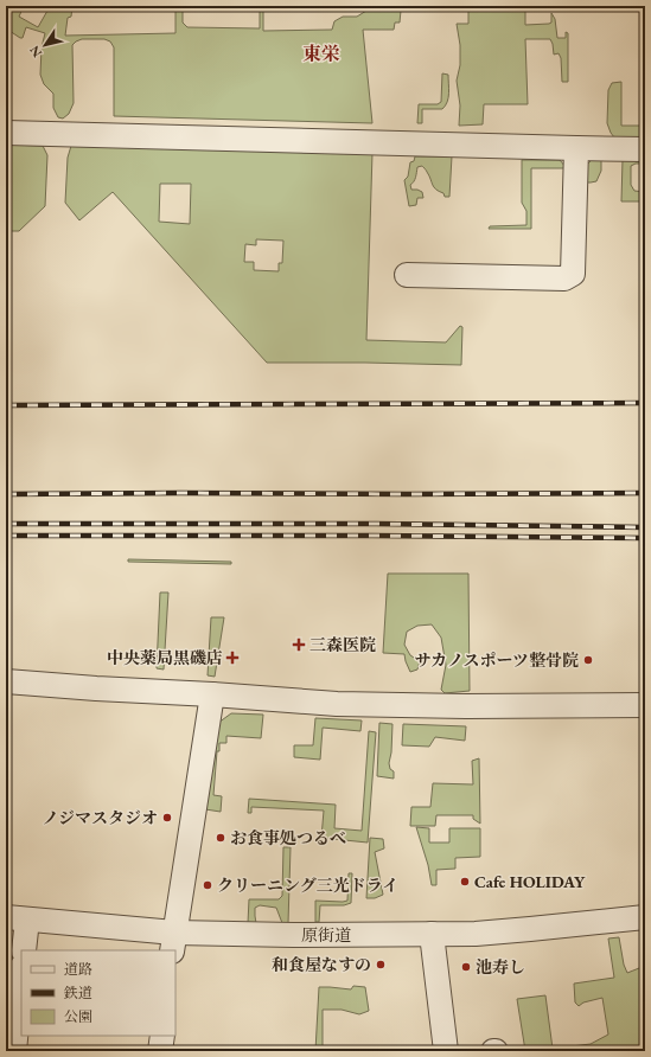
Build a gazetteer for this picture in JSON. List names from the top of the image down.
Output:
{
  "streets": {
    "street": ["原街道"]
  },
  "districts": ["東栄"],
  "places": {
    "health": ["三森医院", "中央薬局黒磯店"],
    "other": [
      "サカノスポーツ整骨院",
      "ノジマスタジオ",
      "お食事処つるべ",
      "Cafe HOLIDAY",
      "クリーニング三光ドライ",
      "和食屋なすの",
      "池寿し"
    ]
  },
  "legend": ["道路", "鉄道", "公園"],
  "north": "bottom left"
}
